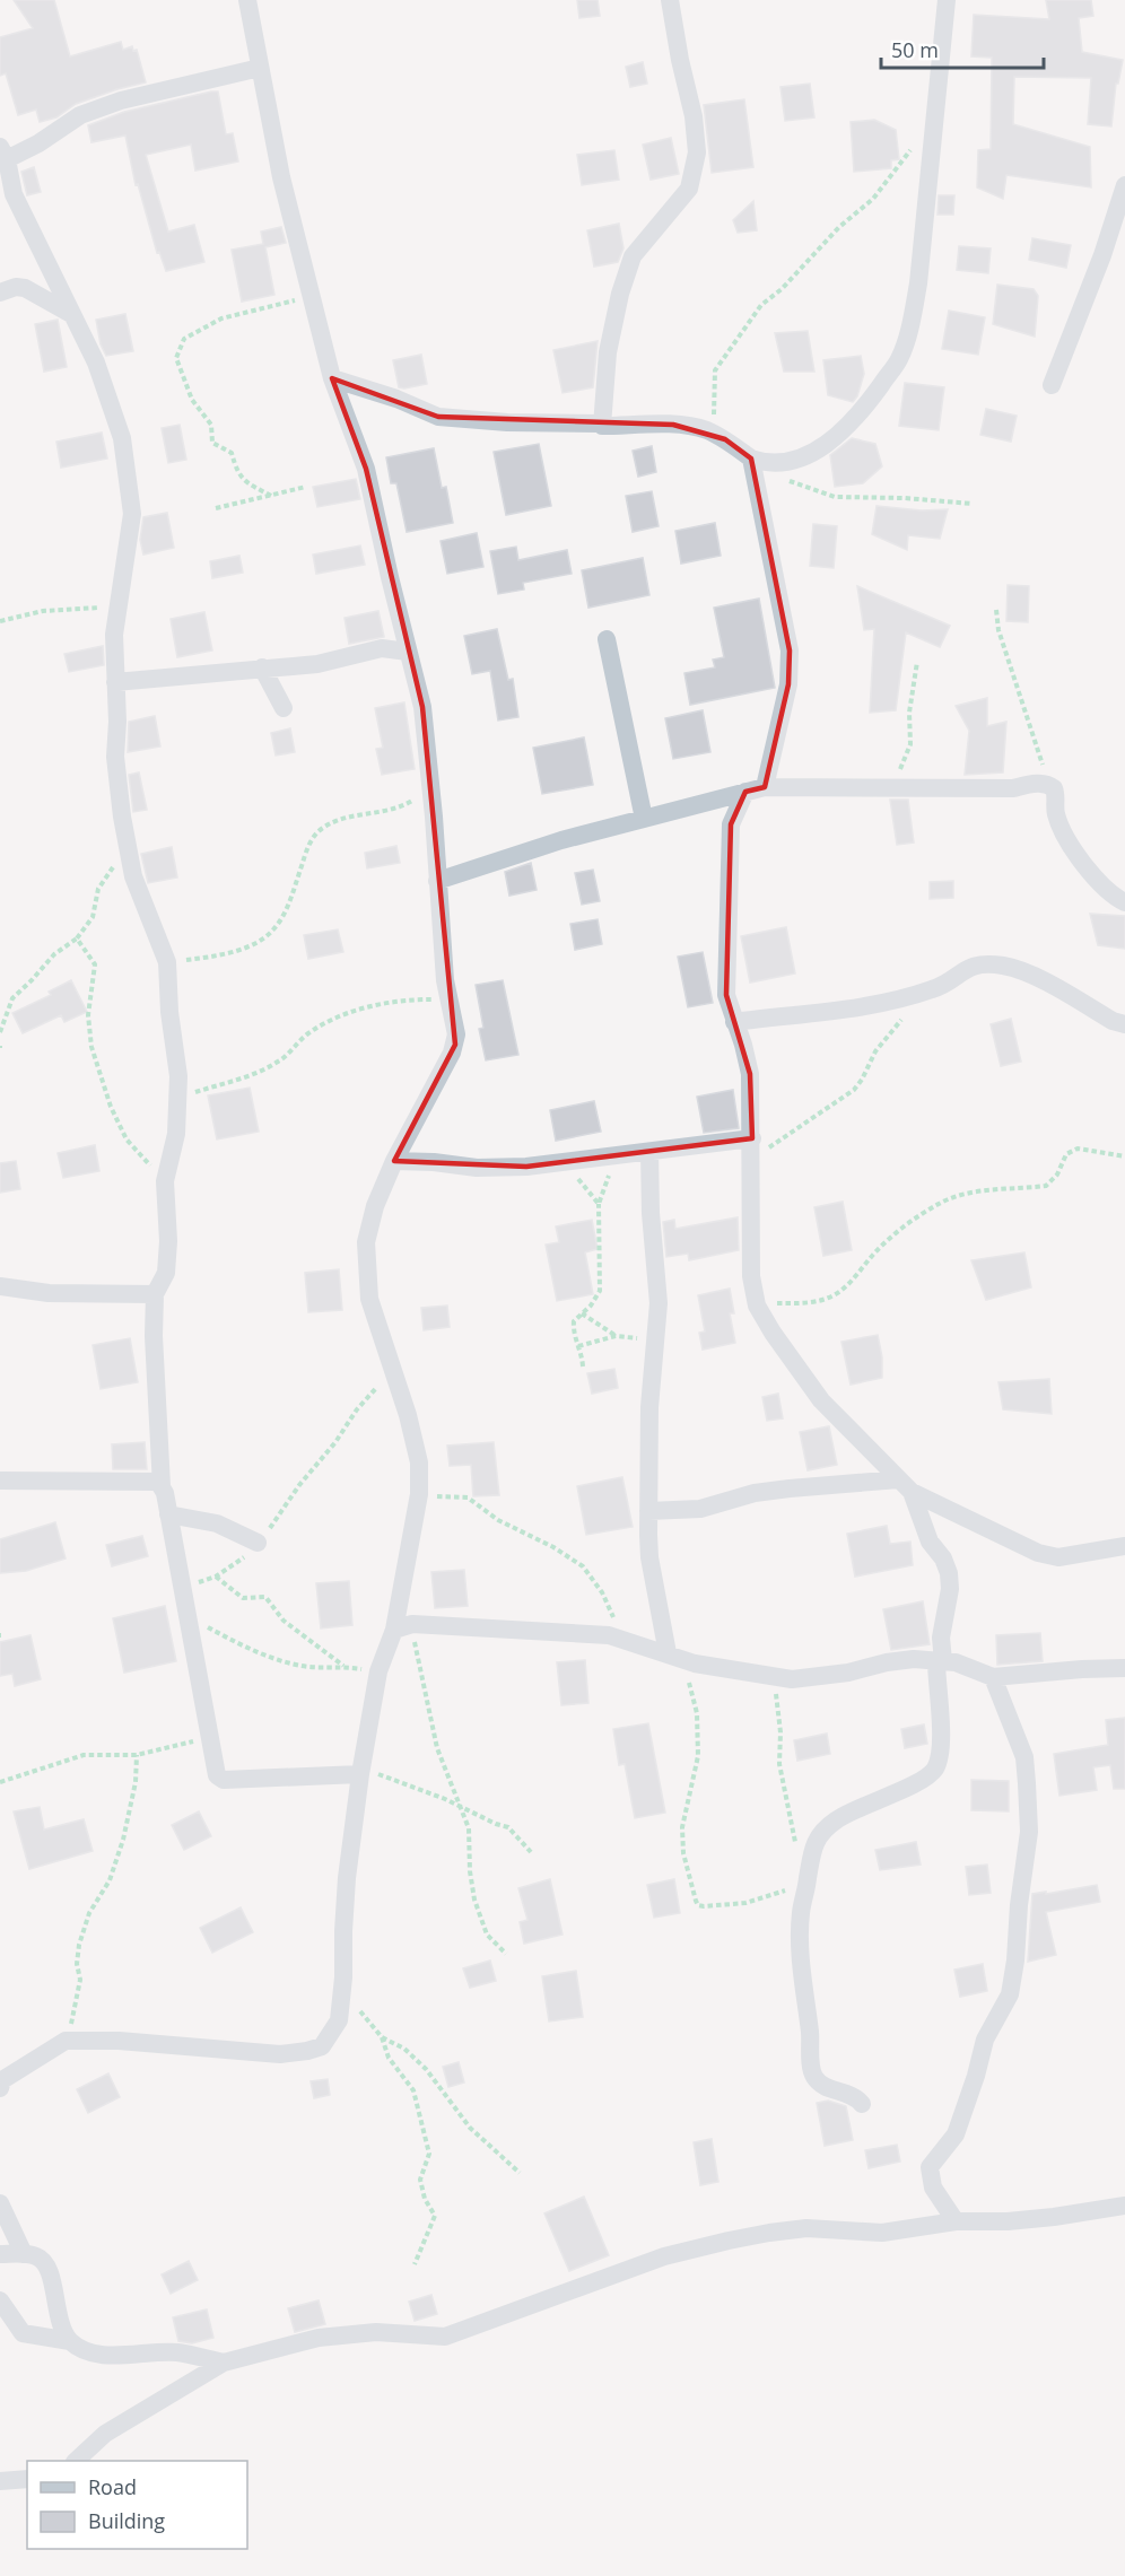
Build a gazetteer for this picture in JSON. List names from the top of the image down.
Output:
{
  "legend": ["Road", "Building"],
  "scale_bar": "50 m"
}
